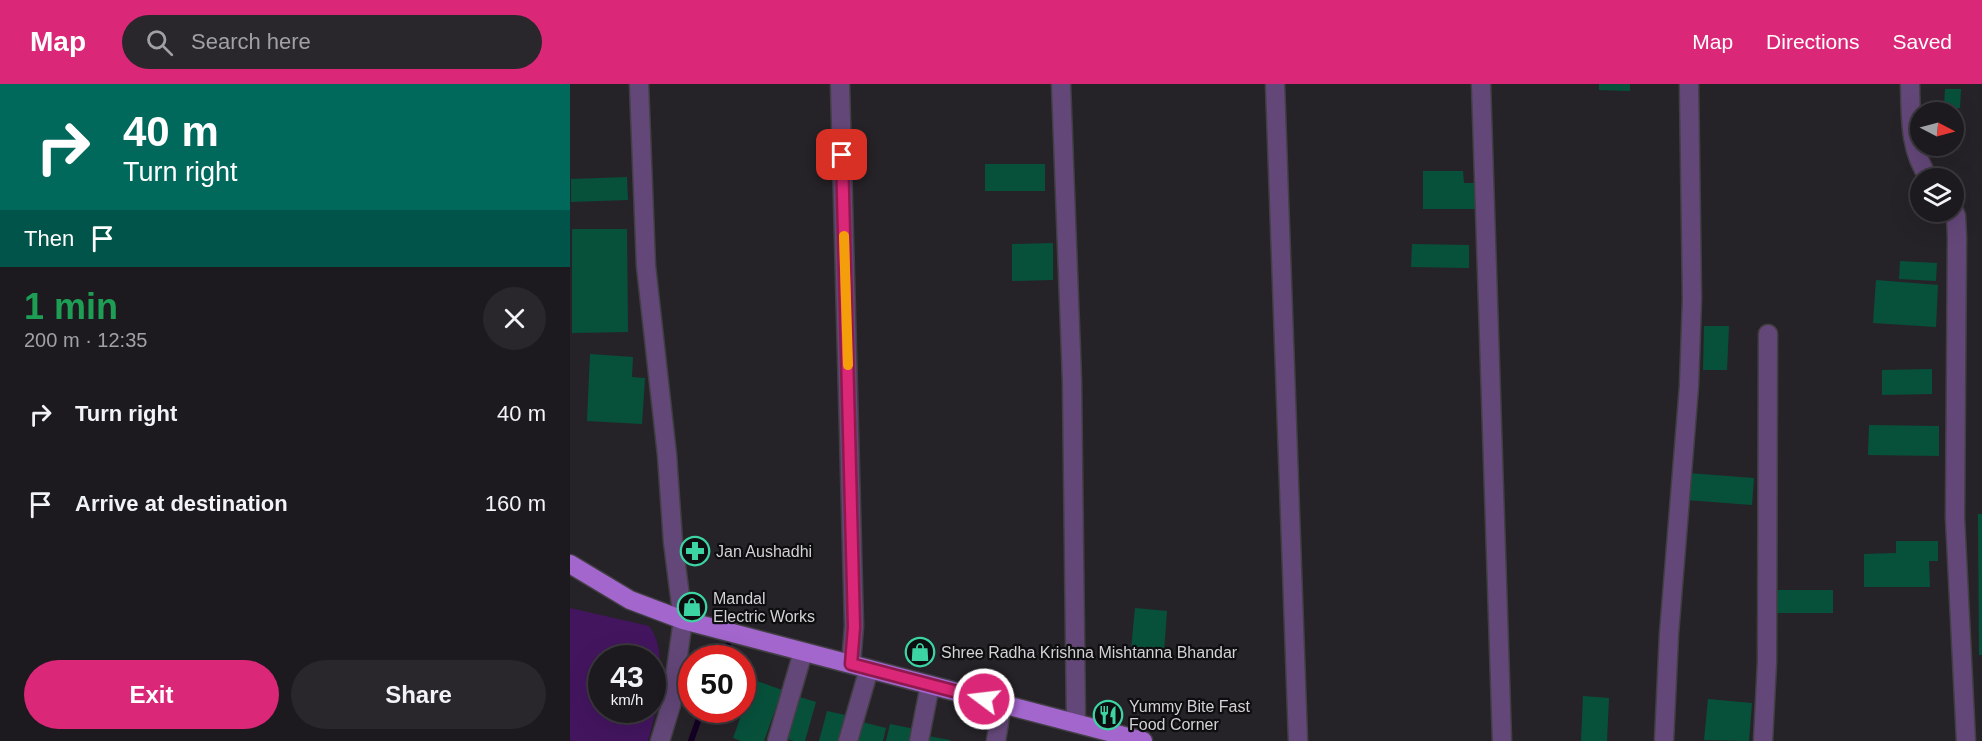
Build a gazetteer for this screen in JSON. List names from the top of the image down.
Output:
{
  "places": {
    "pharmacy": ["Jan Aushadhi"],
    "shop": ["Mandal Electric Works", "Shree Radha Krishna Mishtanna Bhandar"],
    "restaurant": ["Yummy Bite Fast Food Corner"]
  },
  "north": "right",
  "page": {
    "header": "Map",
    "search": "Search here",
    "nav": ["Map", "Directions", "Saved"],
    "turn": ["40 m", "Turn right"],
    "then": "Then",
    "heading": ["1 min", "200 m · 12:35"],
    "list": [
      {
        "name": "Turn right",
        "value": "40 m"
      },
      {
        "name": "Arrive at destination",
        "value": "160 m"
      }
    ],
    "speed": "43 km/h",
    "limit": "50",
    "buttons": ["Exit", "Share"]
  }
}
